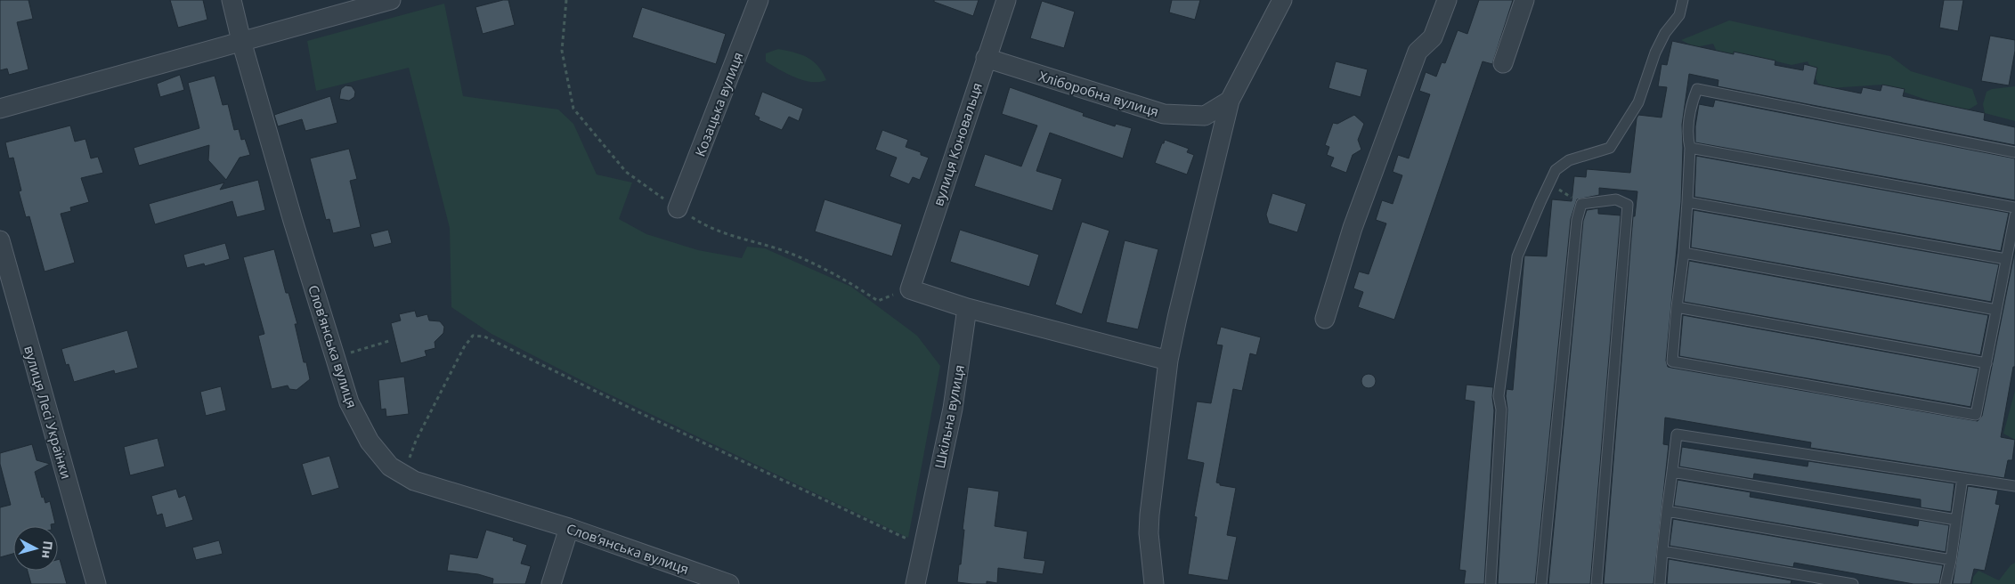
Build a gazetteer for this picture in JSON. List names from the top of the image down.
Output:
{
  "streets": {
    "street": [
      "Хліборобна вулиця",
      "Козацька вулиця",
      "вулиця Коновальця",
      "Словʼянська вулиця",
      "вулиця Лесі Українки",
      "Шкільна вулиця"
    ]
  },
  "crossings": [
    ["Хліборобна вулиця", "вулиця Коновальця"]
  ],
  "north": "right"
}
